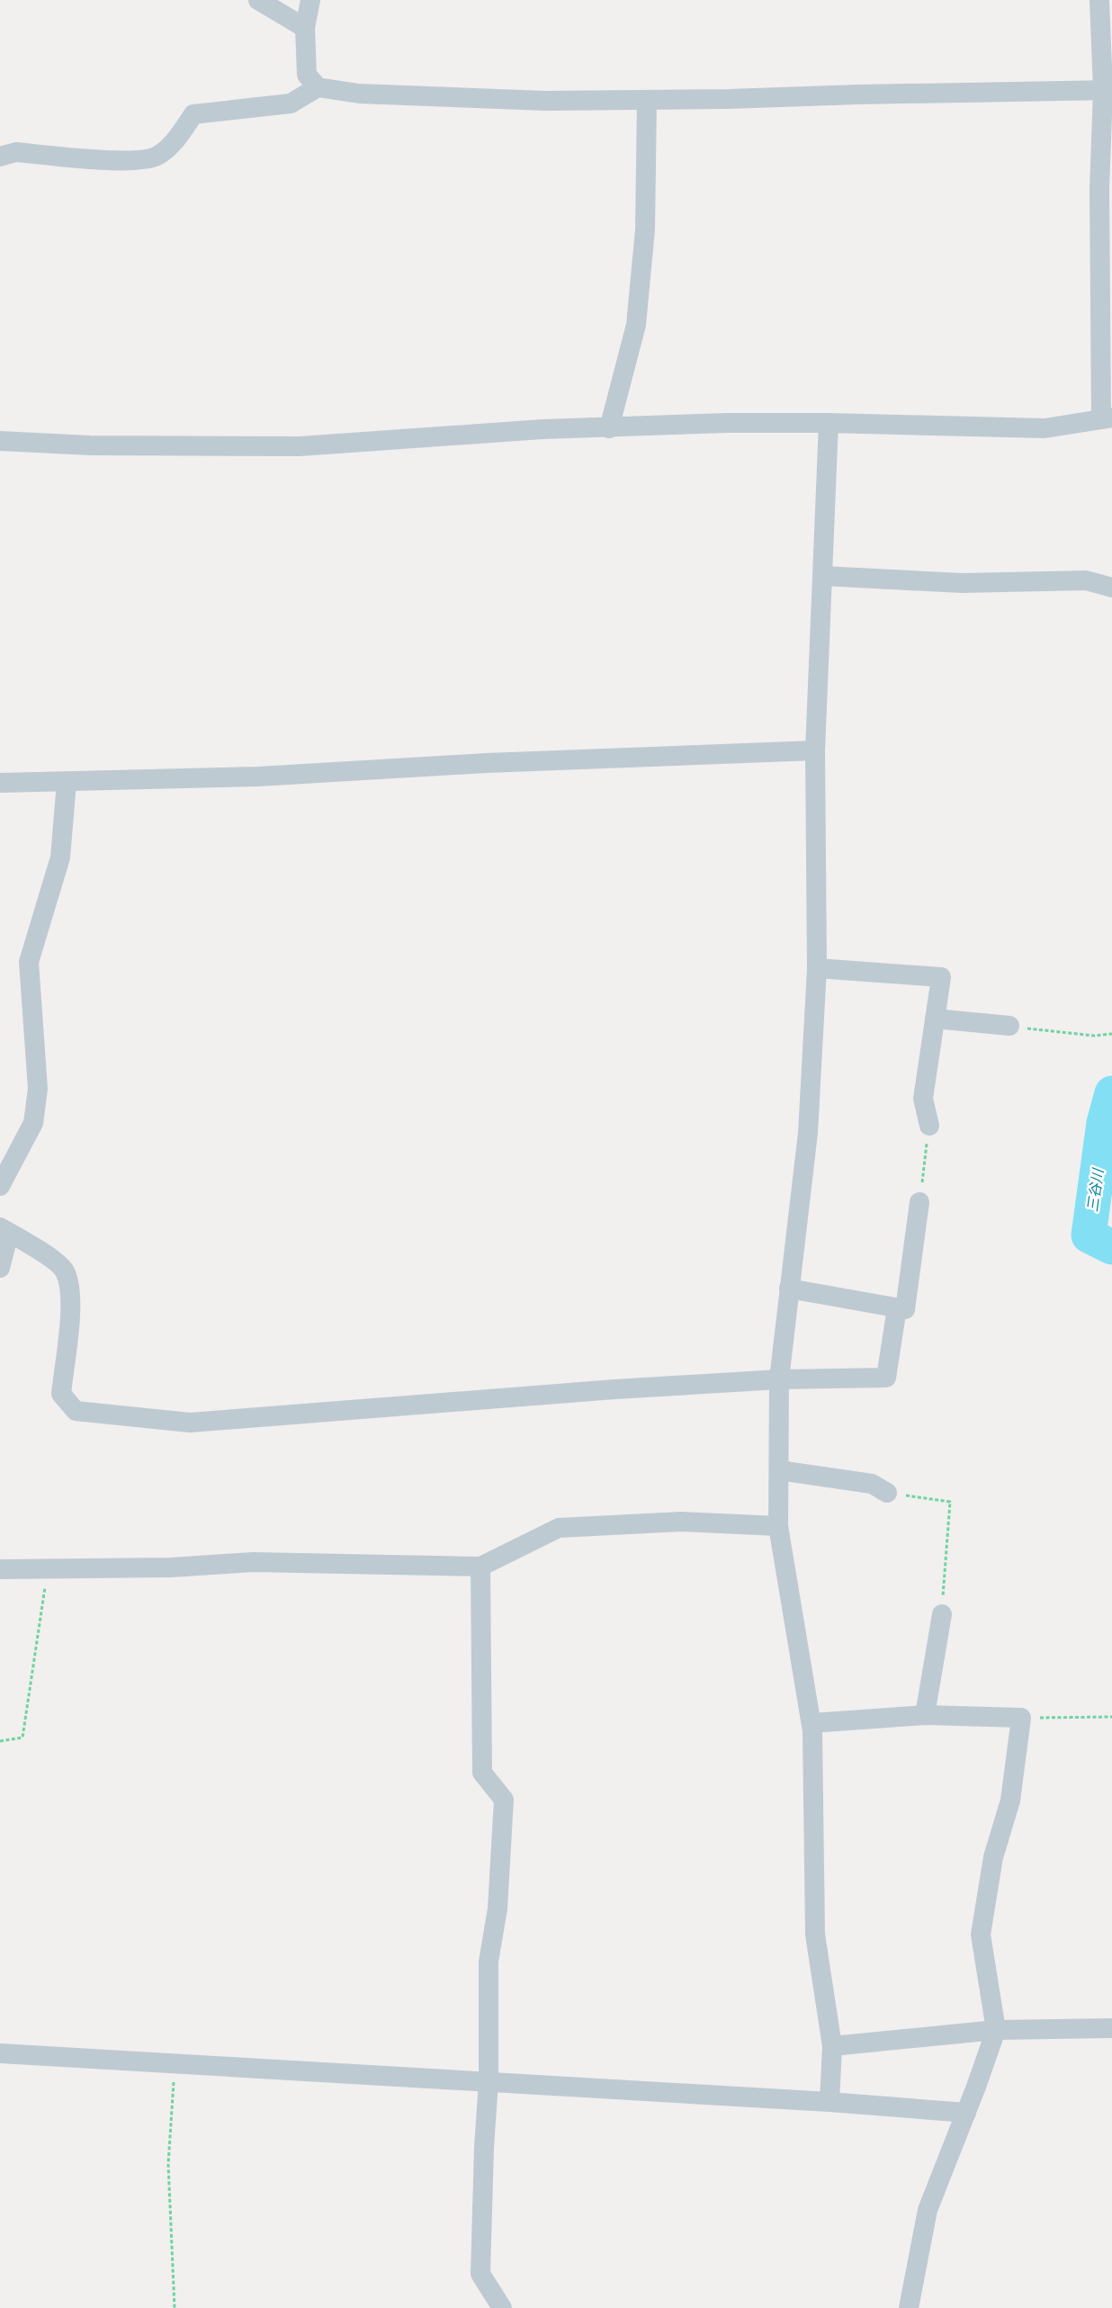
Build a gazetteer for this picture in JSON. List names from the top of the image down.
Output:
{
  "water": ["三谷川"]
}
